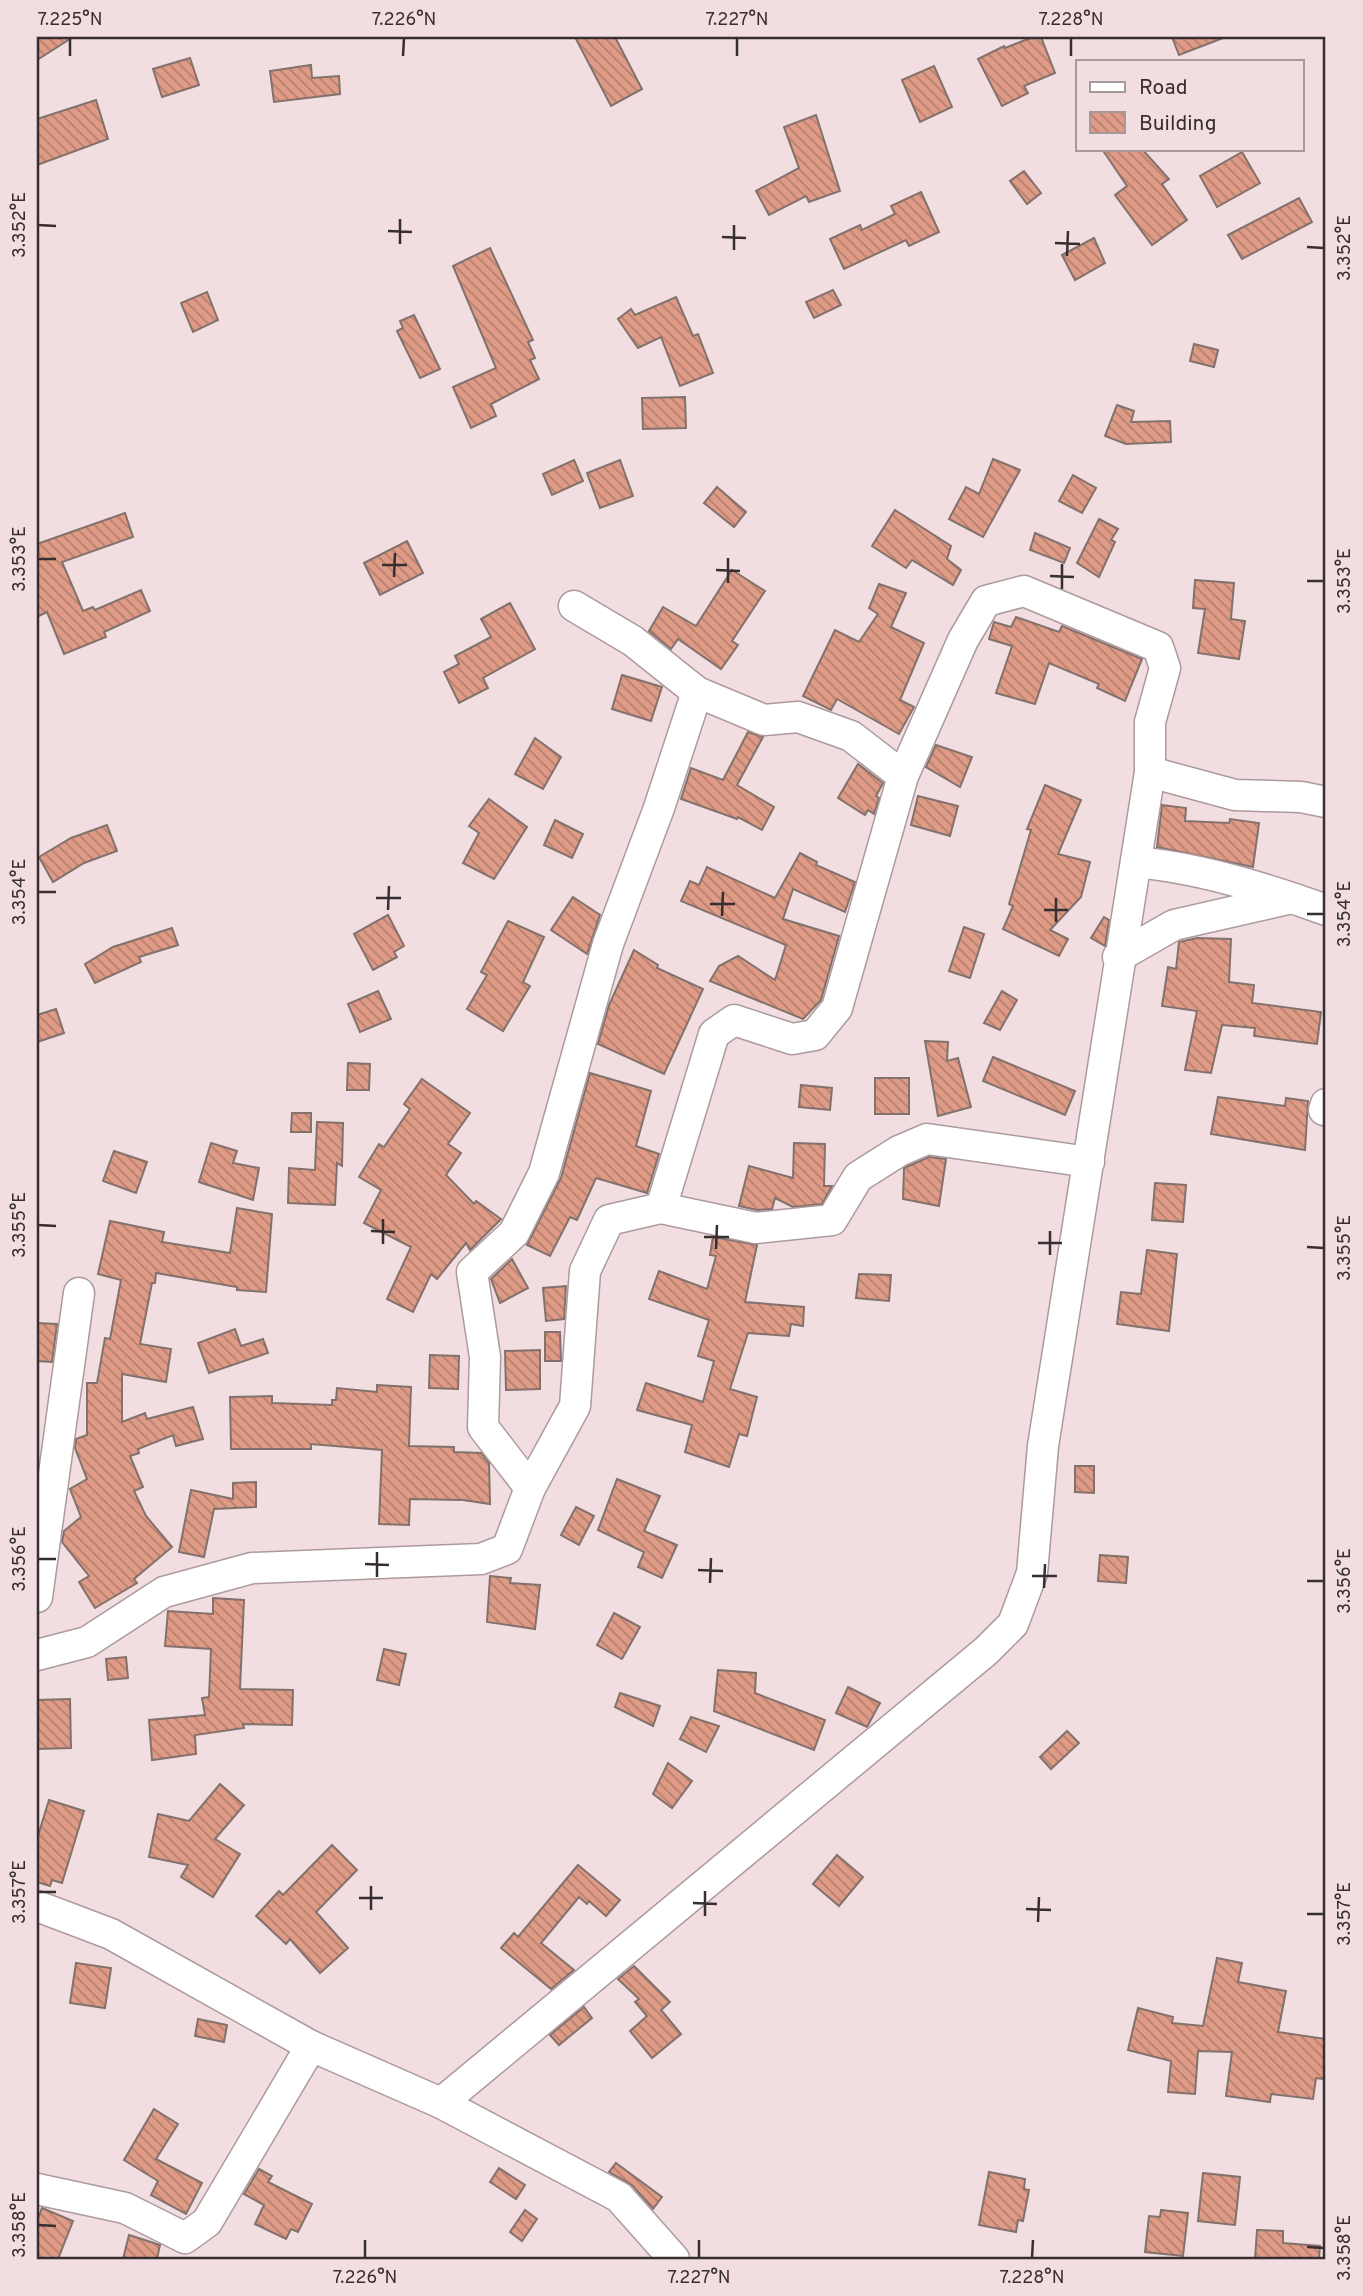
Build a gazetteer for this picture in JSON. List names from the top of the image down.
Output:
{
  "legend": ["Road", "Building"],
  "coordinates": [
    "7.225°N",
    "7.226°N",
    "7.227°N",
    "7.228°N",
    "3.352°E",
    "3.353°E",
    "3.354°E",
    "3.355°E",
    "3.356°E",
    "3.357°E",
    "3.358°E"
  ]
}
